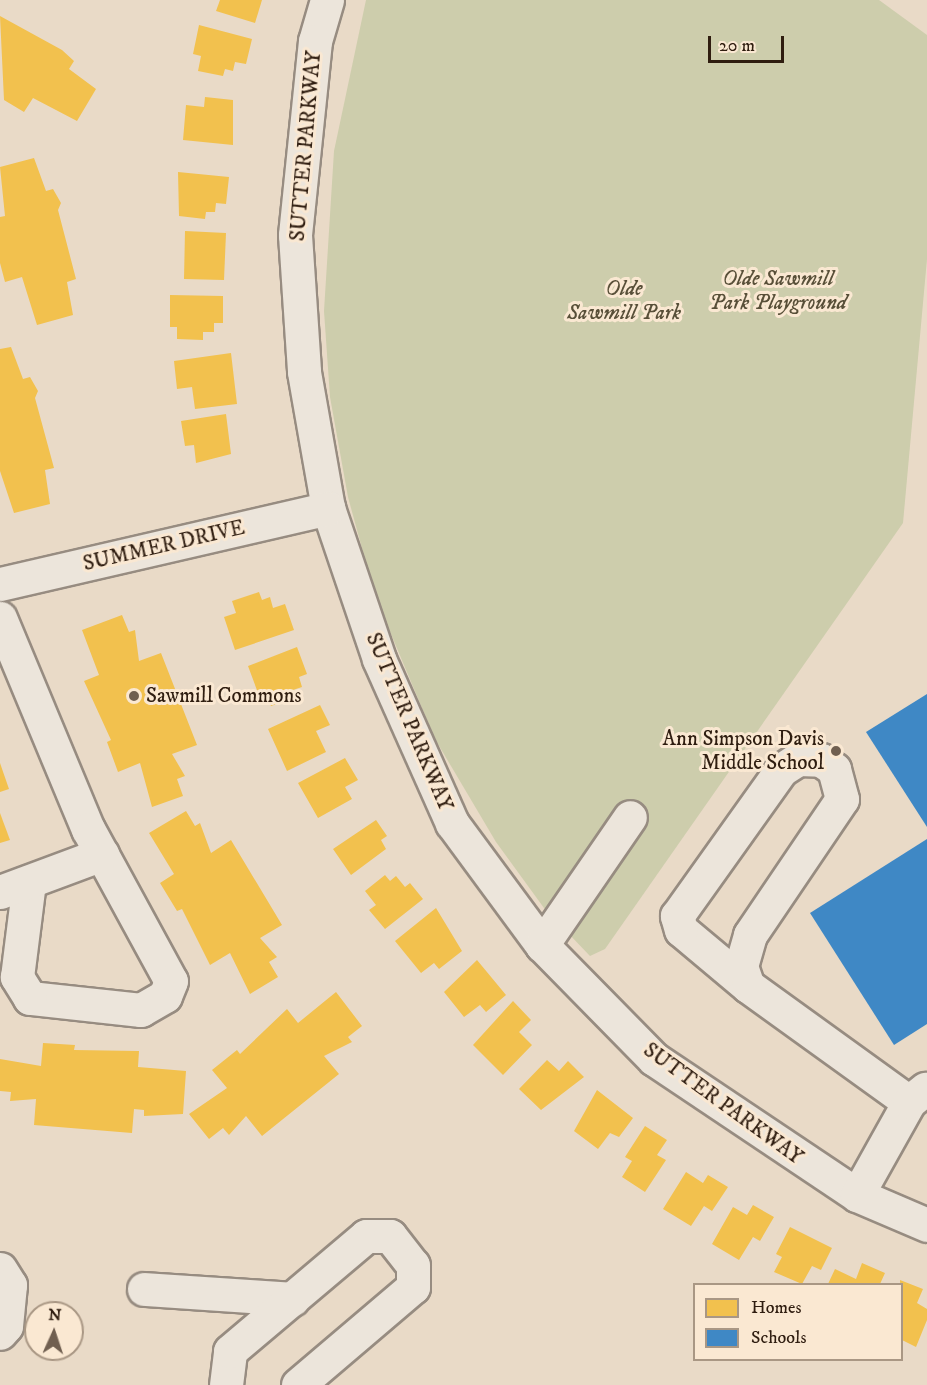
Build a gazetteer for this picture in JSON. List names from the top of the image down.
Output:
{
  "streets": {
    "street": ["SUTTER PARKWAY", "SUMMER DRIVE"]
  },
  "crossings": [
    ["SUTTER PARKWAY", "SUMMER DRIVE"]
  ],
  "parks": ["Olde Sawmill Park Playground", "Olde Sawmill Park"],
  "places": ["Sawmill Commons", "Ann Simpson Davis Middle School"],
  "legend": ["Homes", "Schools"],
  "scale_bar": "20 m",
  "north": "top"
}
